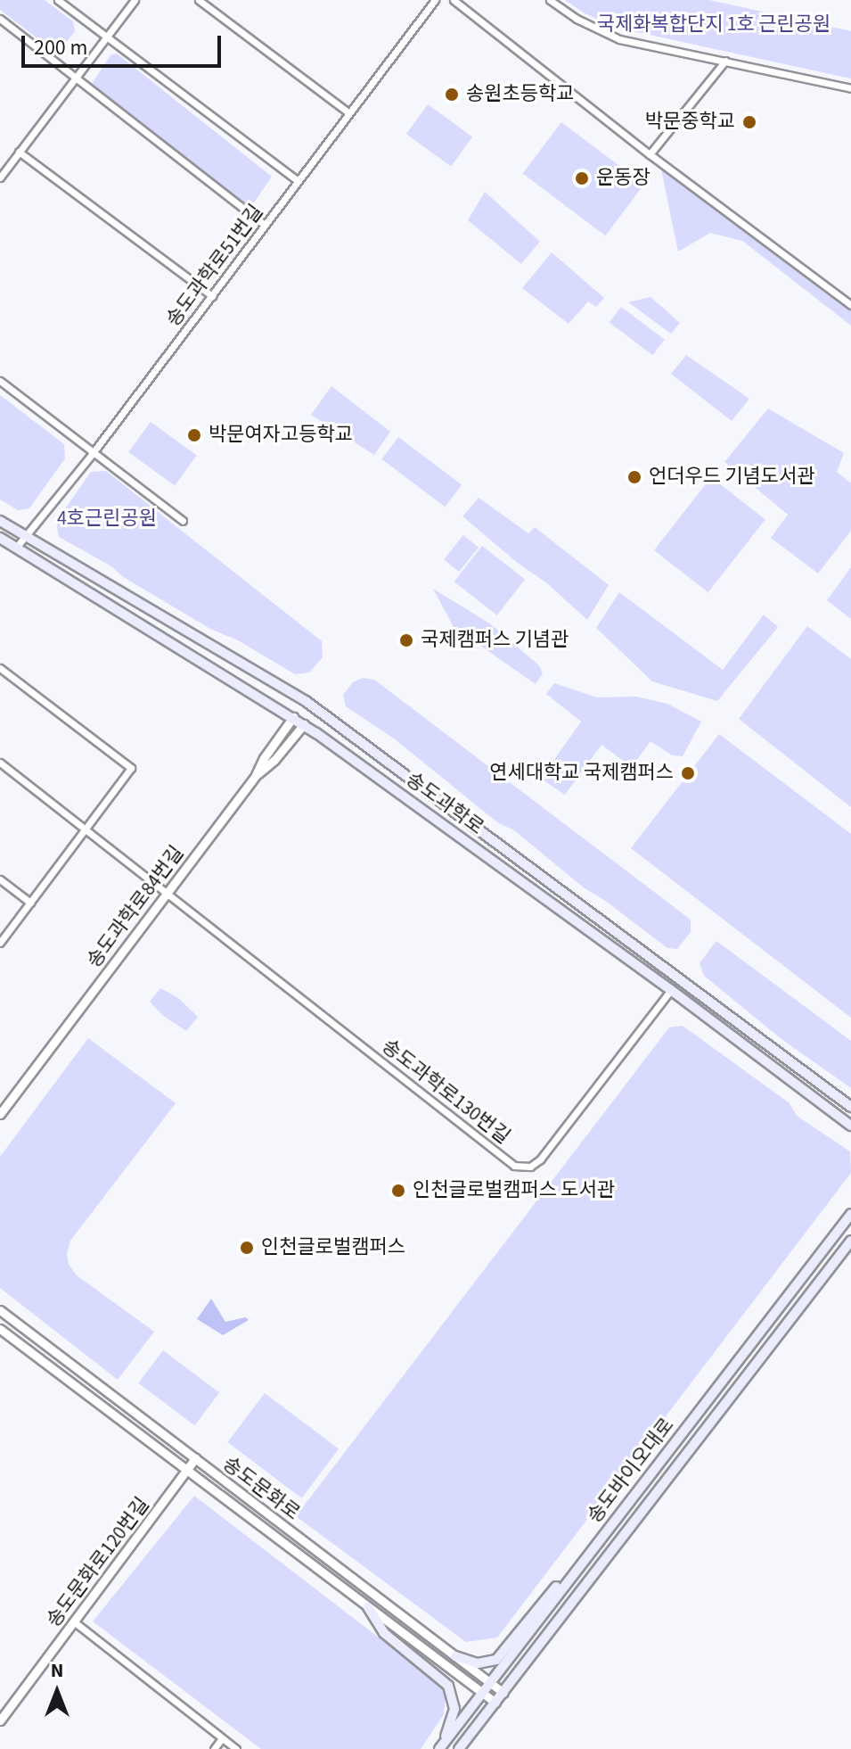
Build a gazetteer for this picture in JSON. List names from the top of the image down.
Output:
{
  "streets": {
    "main road": ["송도과학로", "송도바이오대로"],
    "street": [
      "송도과학로51번길",
      "송도과학로84번길",
      "송도과학로130번길",
      "송도문화로",
      "송도문화로120번길"
    ]
  },
  "crossings": [
    ["송도과학로51번길", "송도과학로"],
    ["송도과학로", "송도과학로84번길"],
    ["송도과학로", "송도과학로130번길"],
    ["송도과학로84번길", "송도과학로130번길"],
    ["송도바이오대로", "송도문화로"],
    ["송도문화로", "송도문화로120번길"]
  ],
  "parks": ["국제화복합단지 1호 근린공원", "4호근린공원"],
  "places": [
    "송원초등학교",
    "박문중학교",
    "운동장",
    "박문여자고등학교",
    "언더우드 기념도서관",
    "국제캠퍼스 기념관",
    "연세대학교 국제캠퍼스",
    "인천글로벌캠퍼스 도서관",
    "인천글로벌캠퍼스"
  ],
  "scale_bar": "200 m",
  "north": "top"
}
